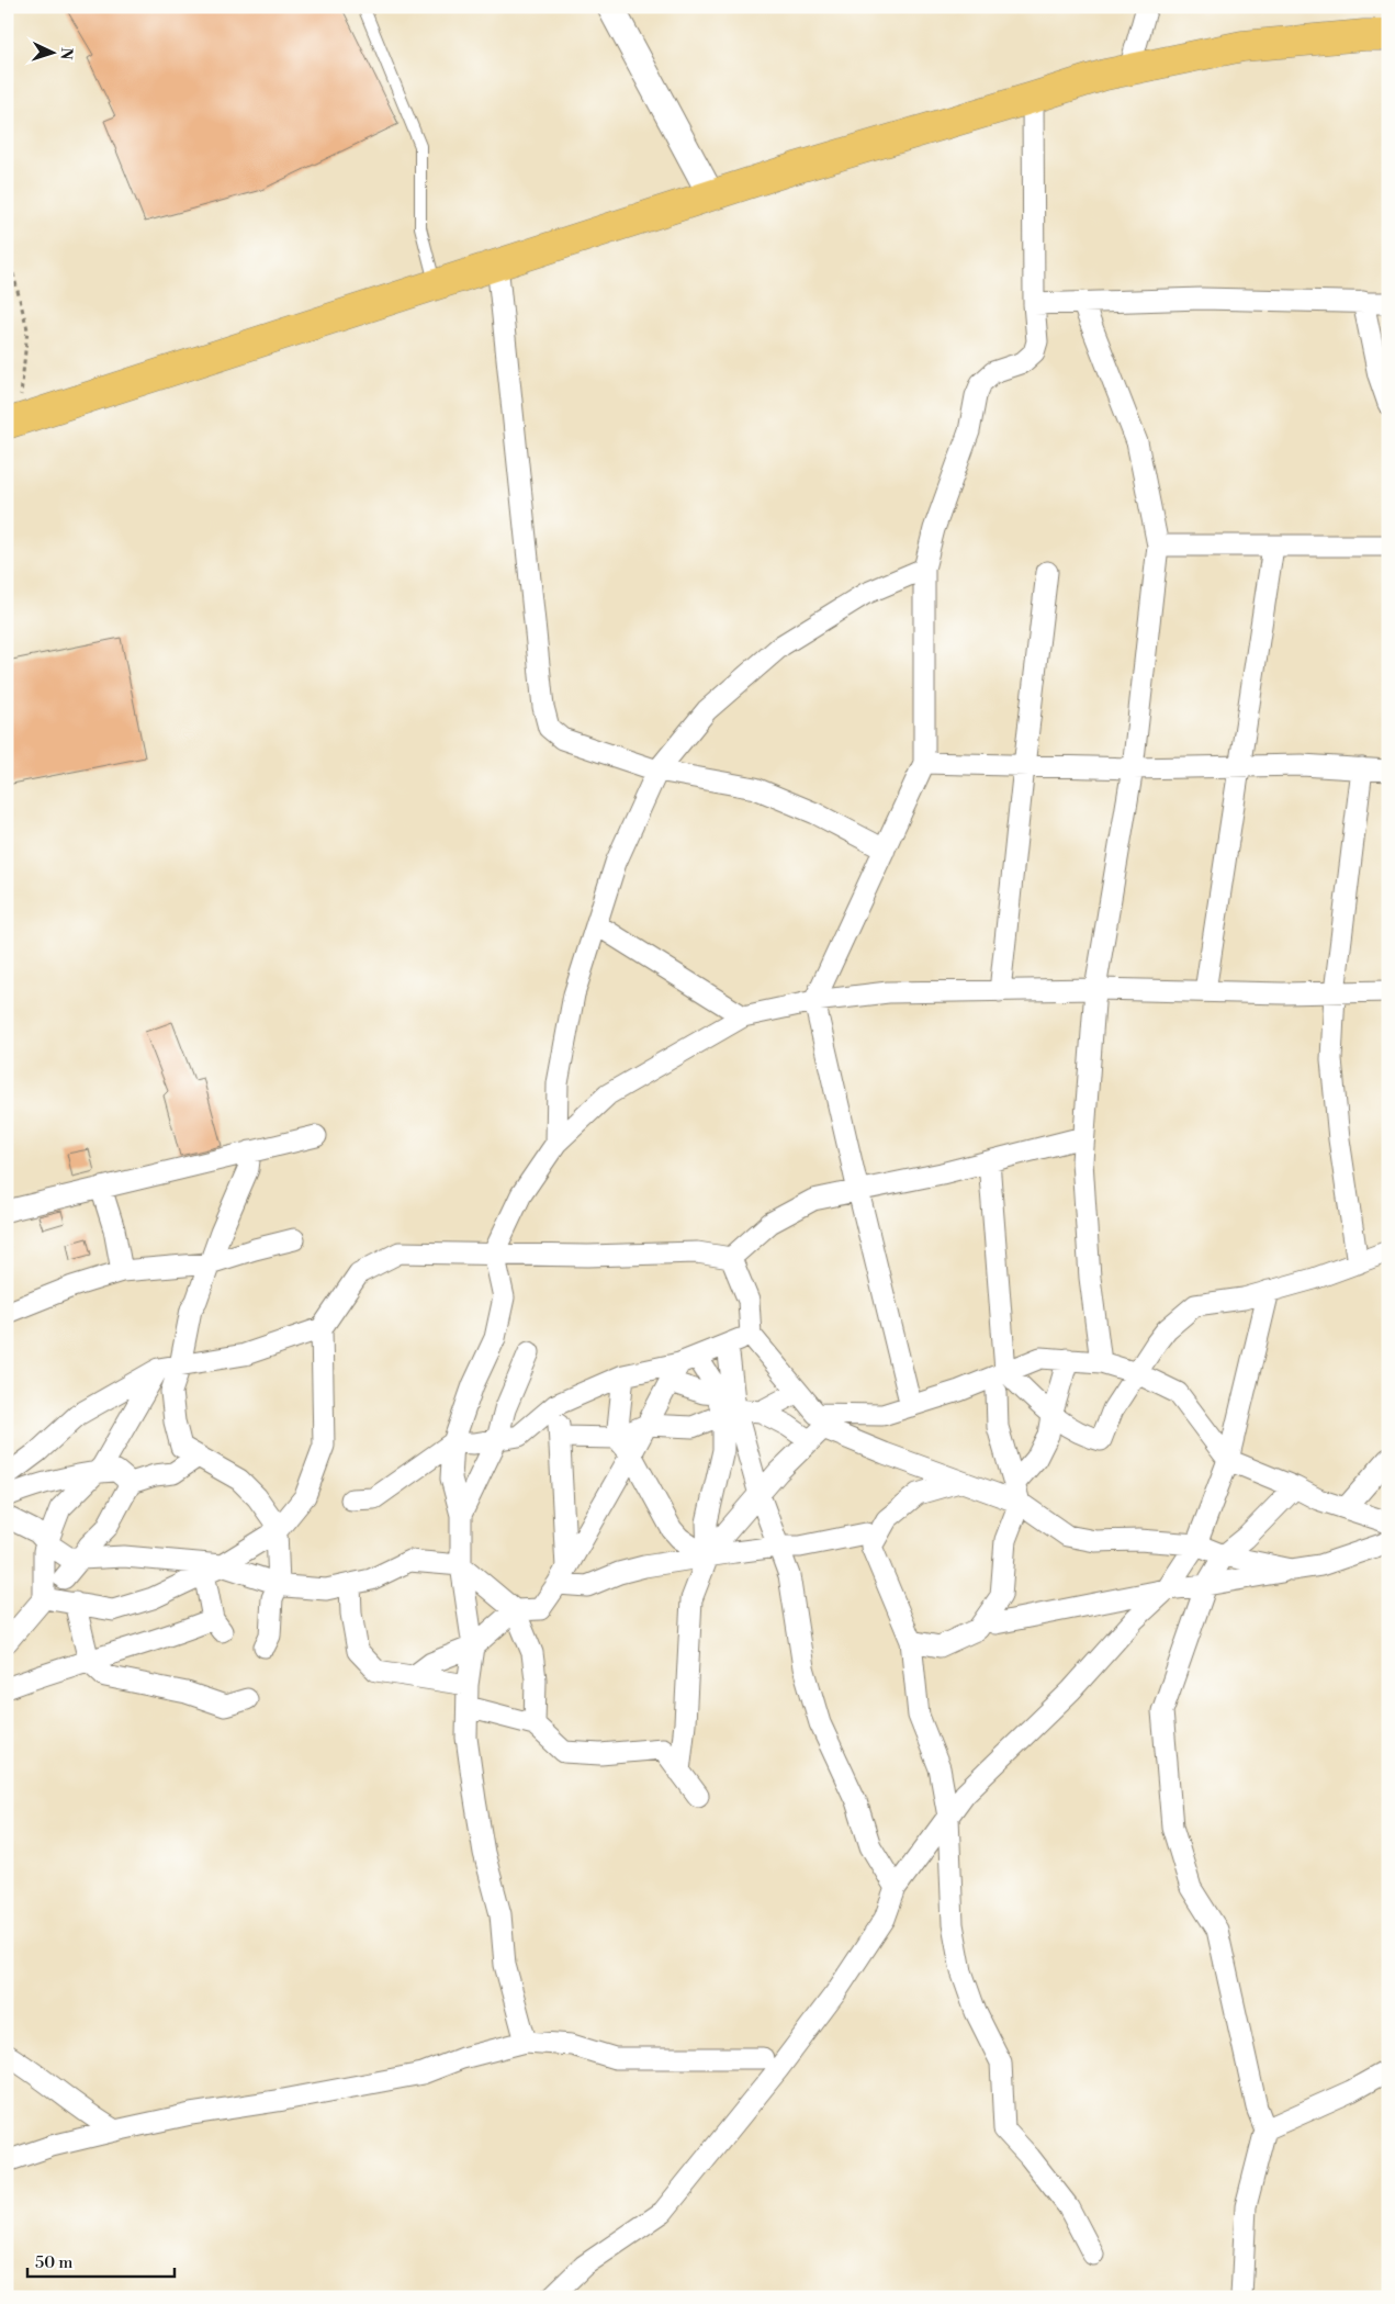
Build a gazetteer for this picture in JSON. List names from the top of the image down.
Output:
{
  "scale_bar": "50 m",
  "north": "right"
}
